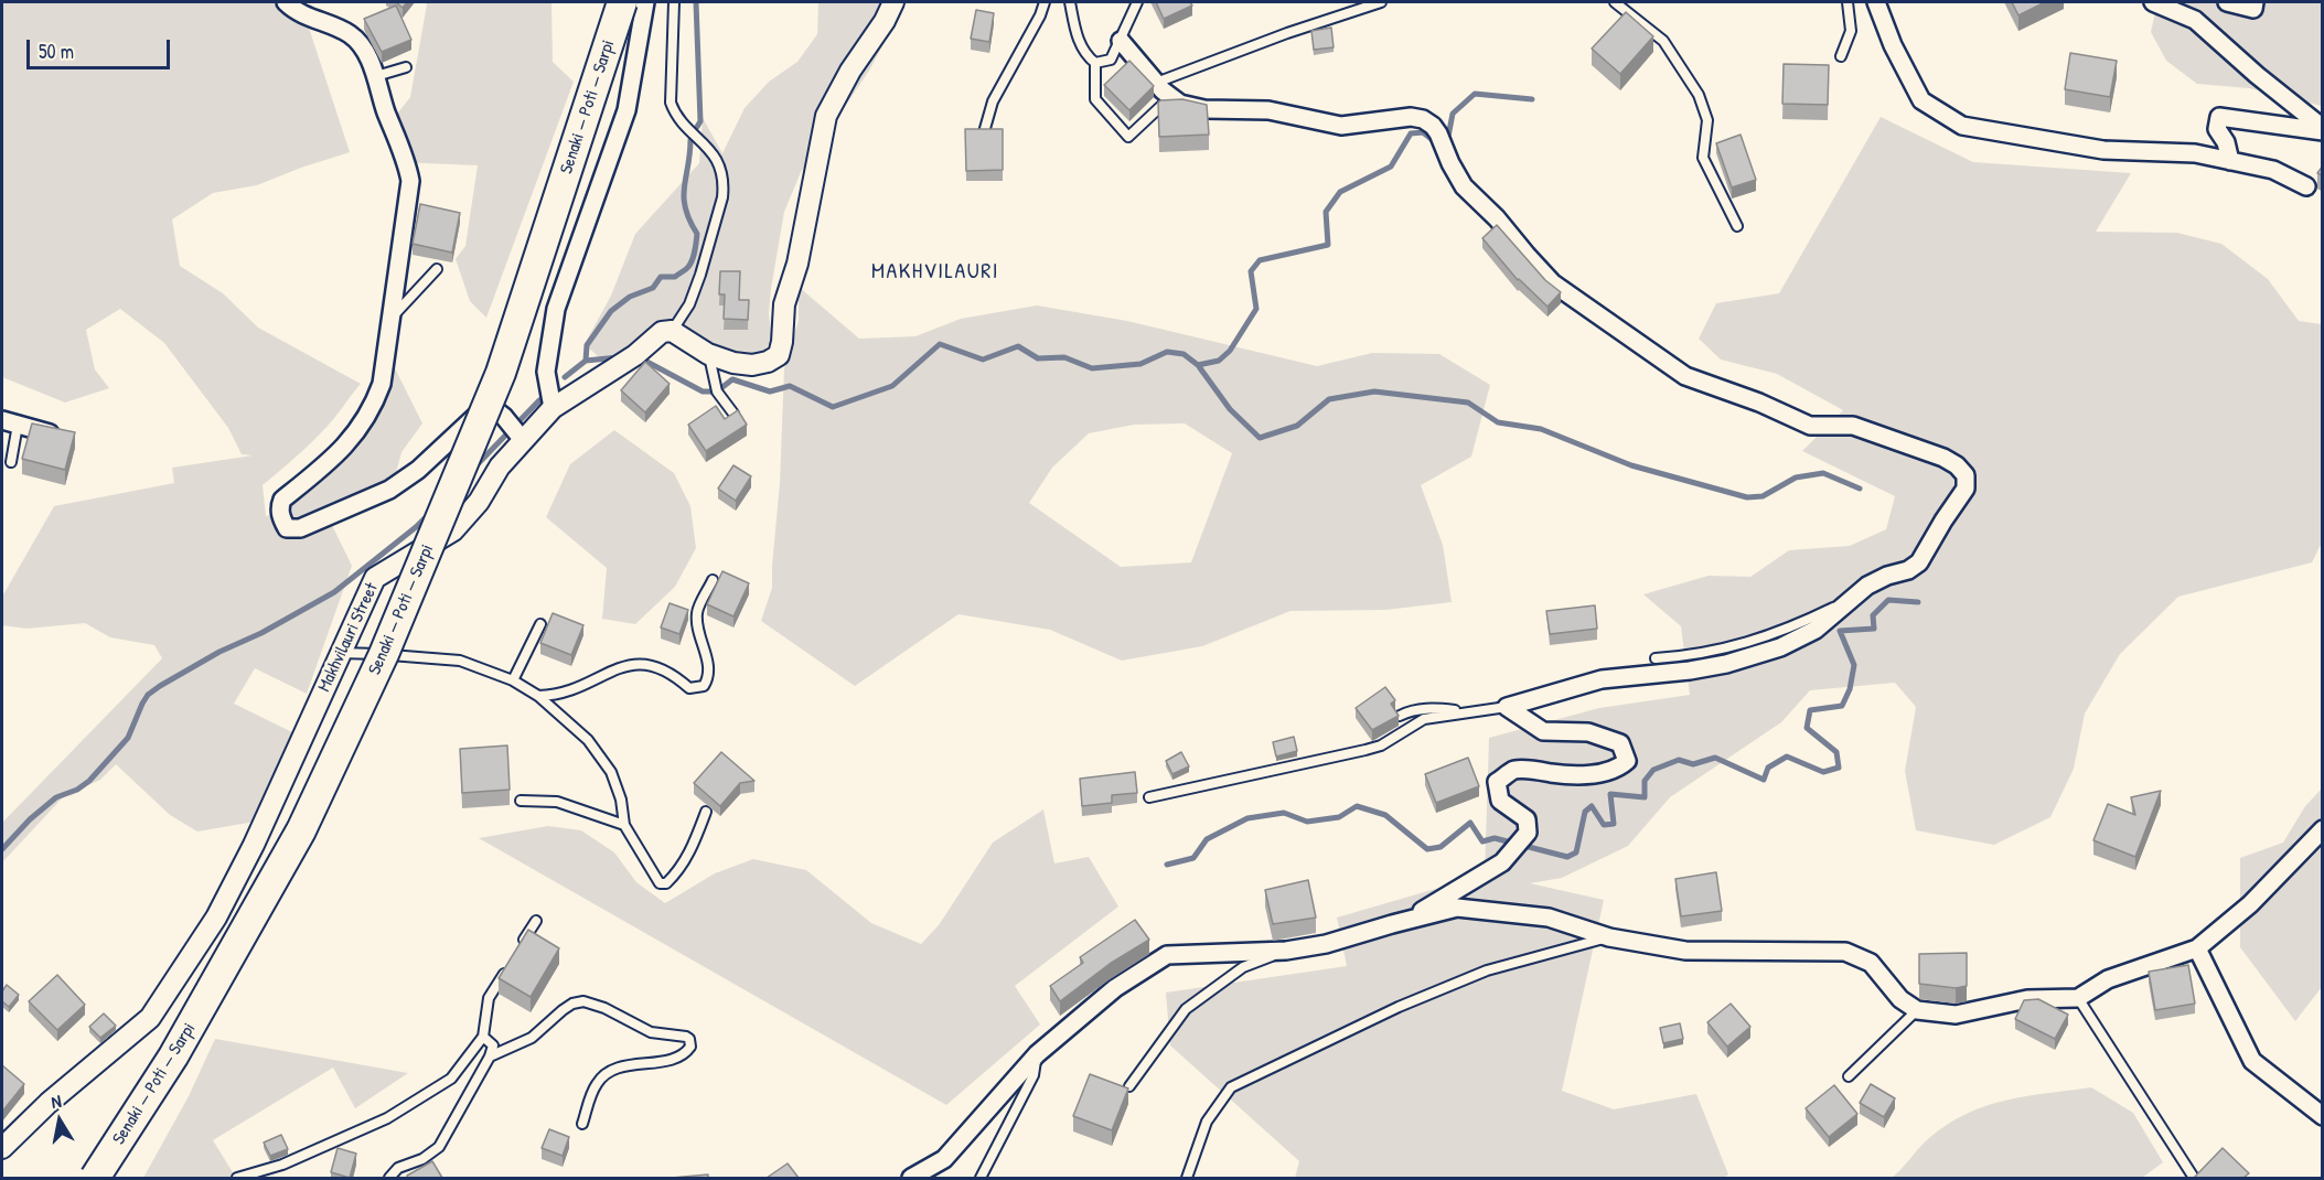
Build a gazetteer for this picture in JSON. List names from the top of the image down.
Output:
{
  "streets": {
    "highway": ["Senaki — Poti — Sarpi"],
    "street": ["Makhvilauri Street"]
  },
  "districts": ["MAKHVILAURI"],
  "scale_bar": "50 m",
  "north": "top"
}
